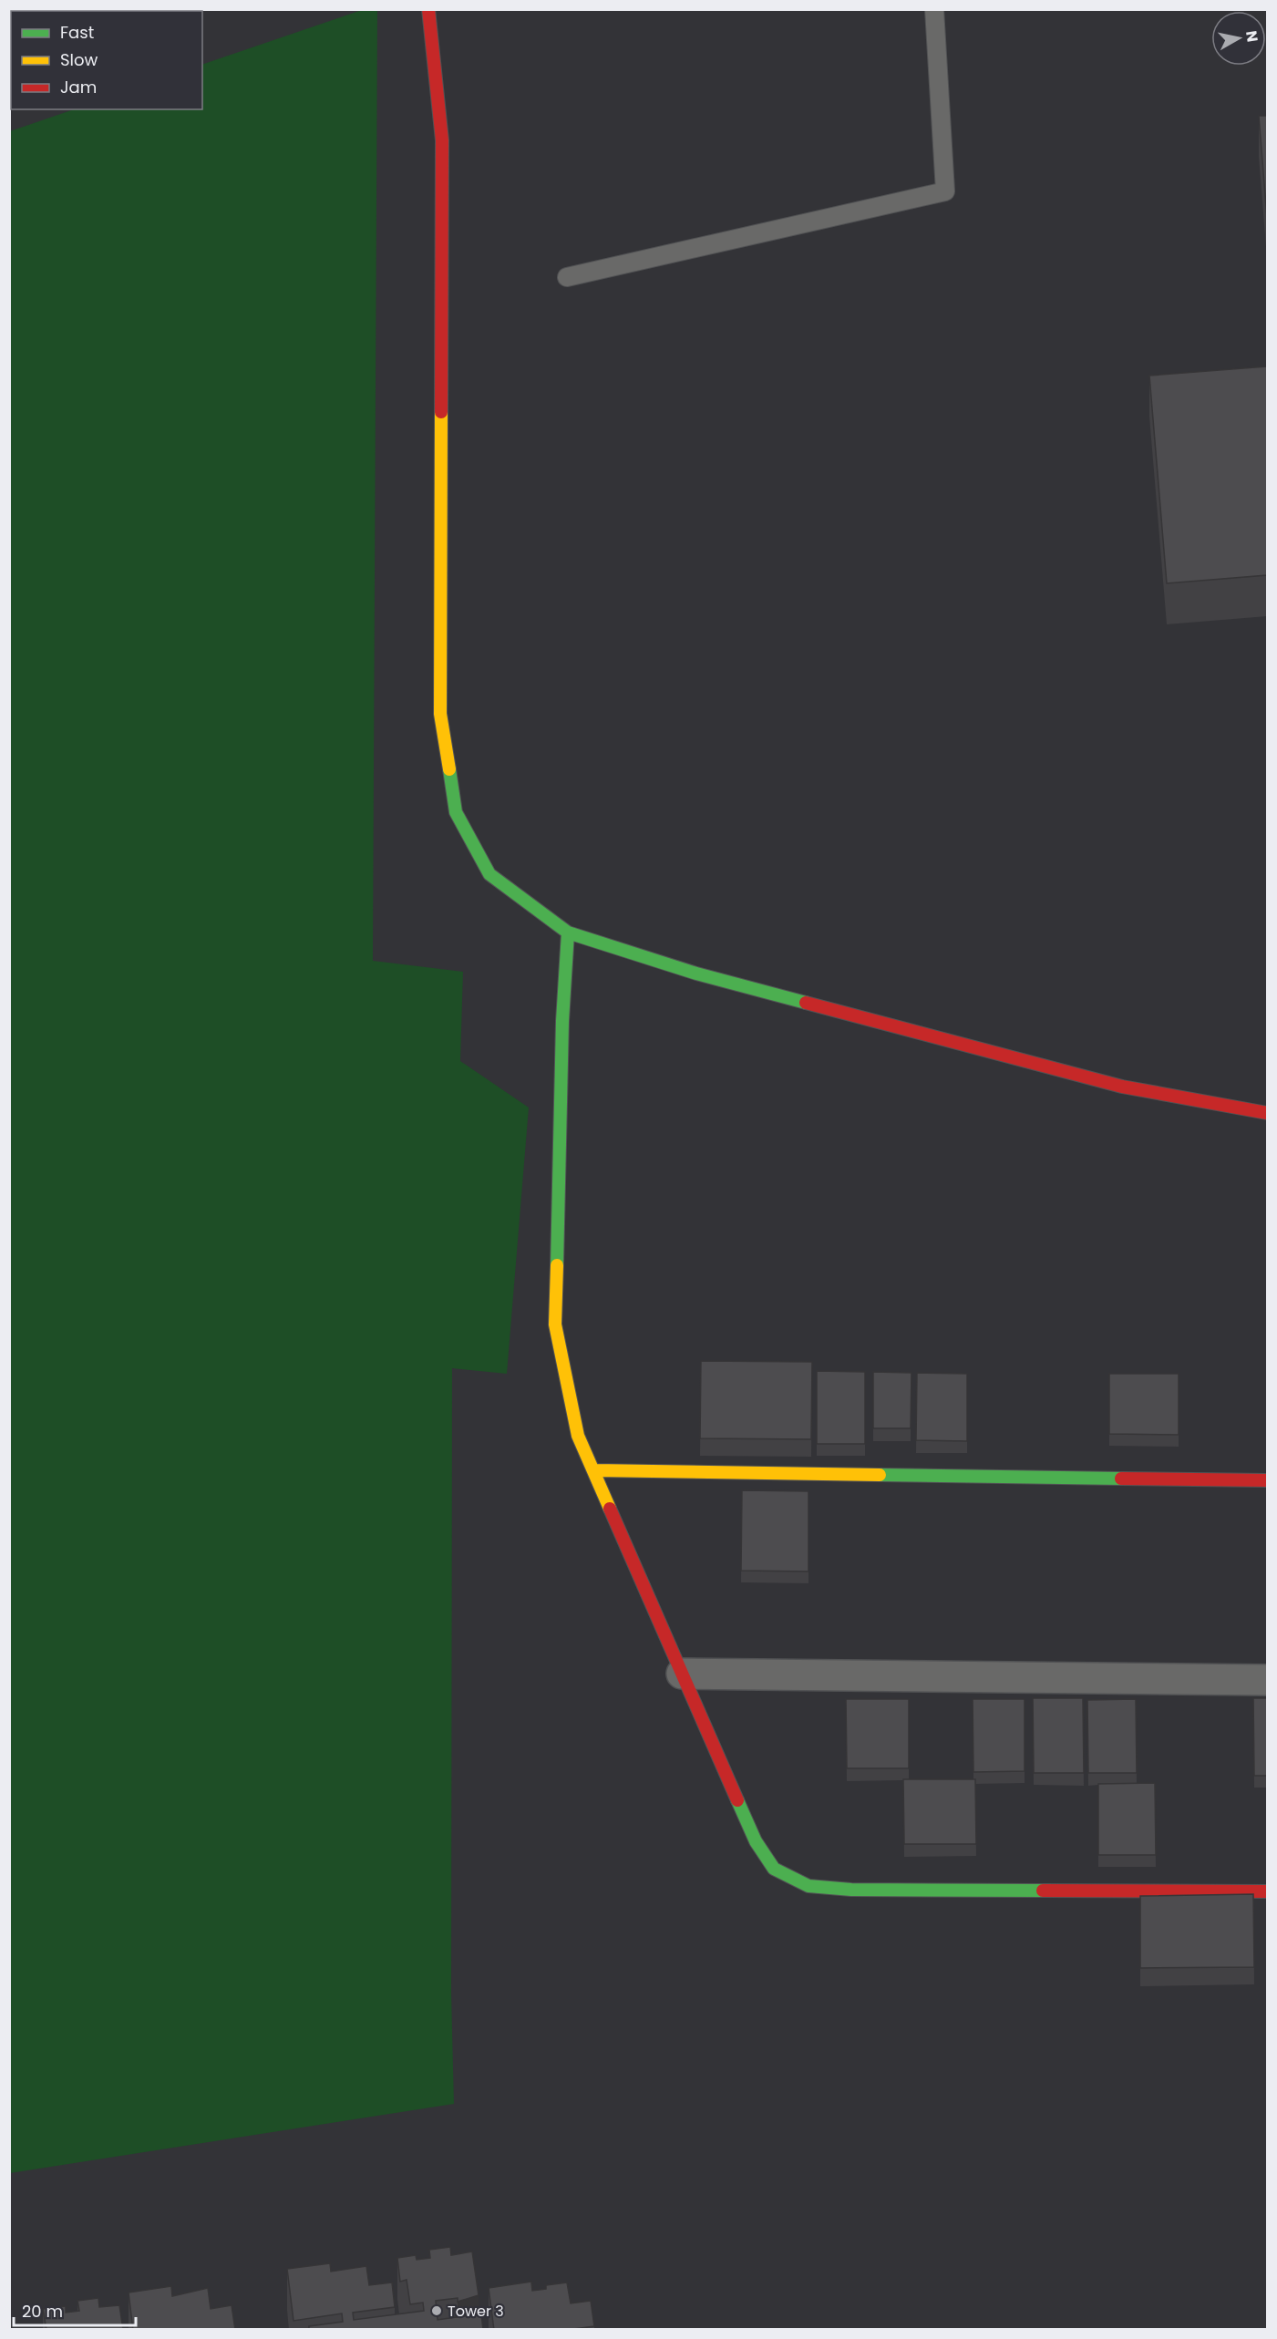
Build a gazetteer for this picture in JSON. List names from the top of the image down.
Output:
{
  "places": ["Tower 3"],
  "legend": ["Fast", "Slow", "Jam"],
  "scale_bar": "20 m",
  "north": "right"
}
